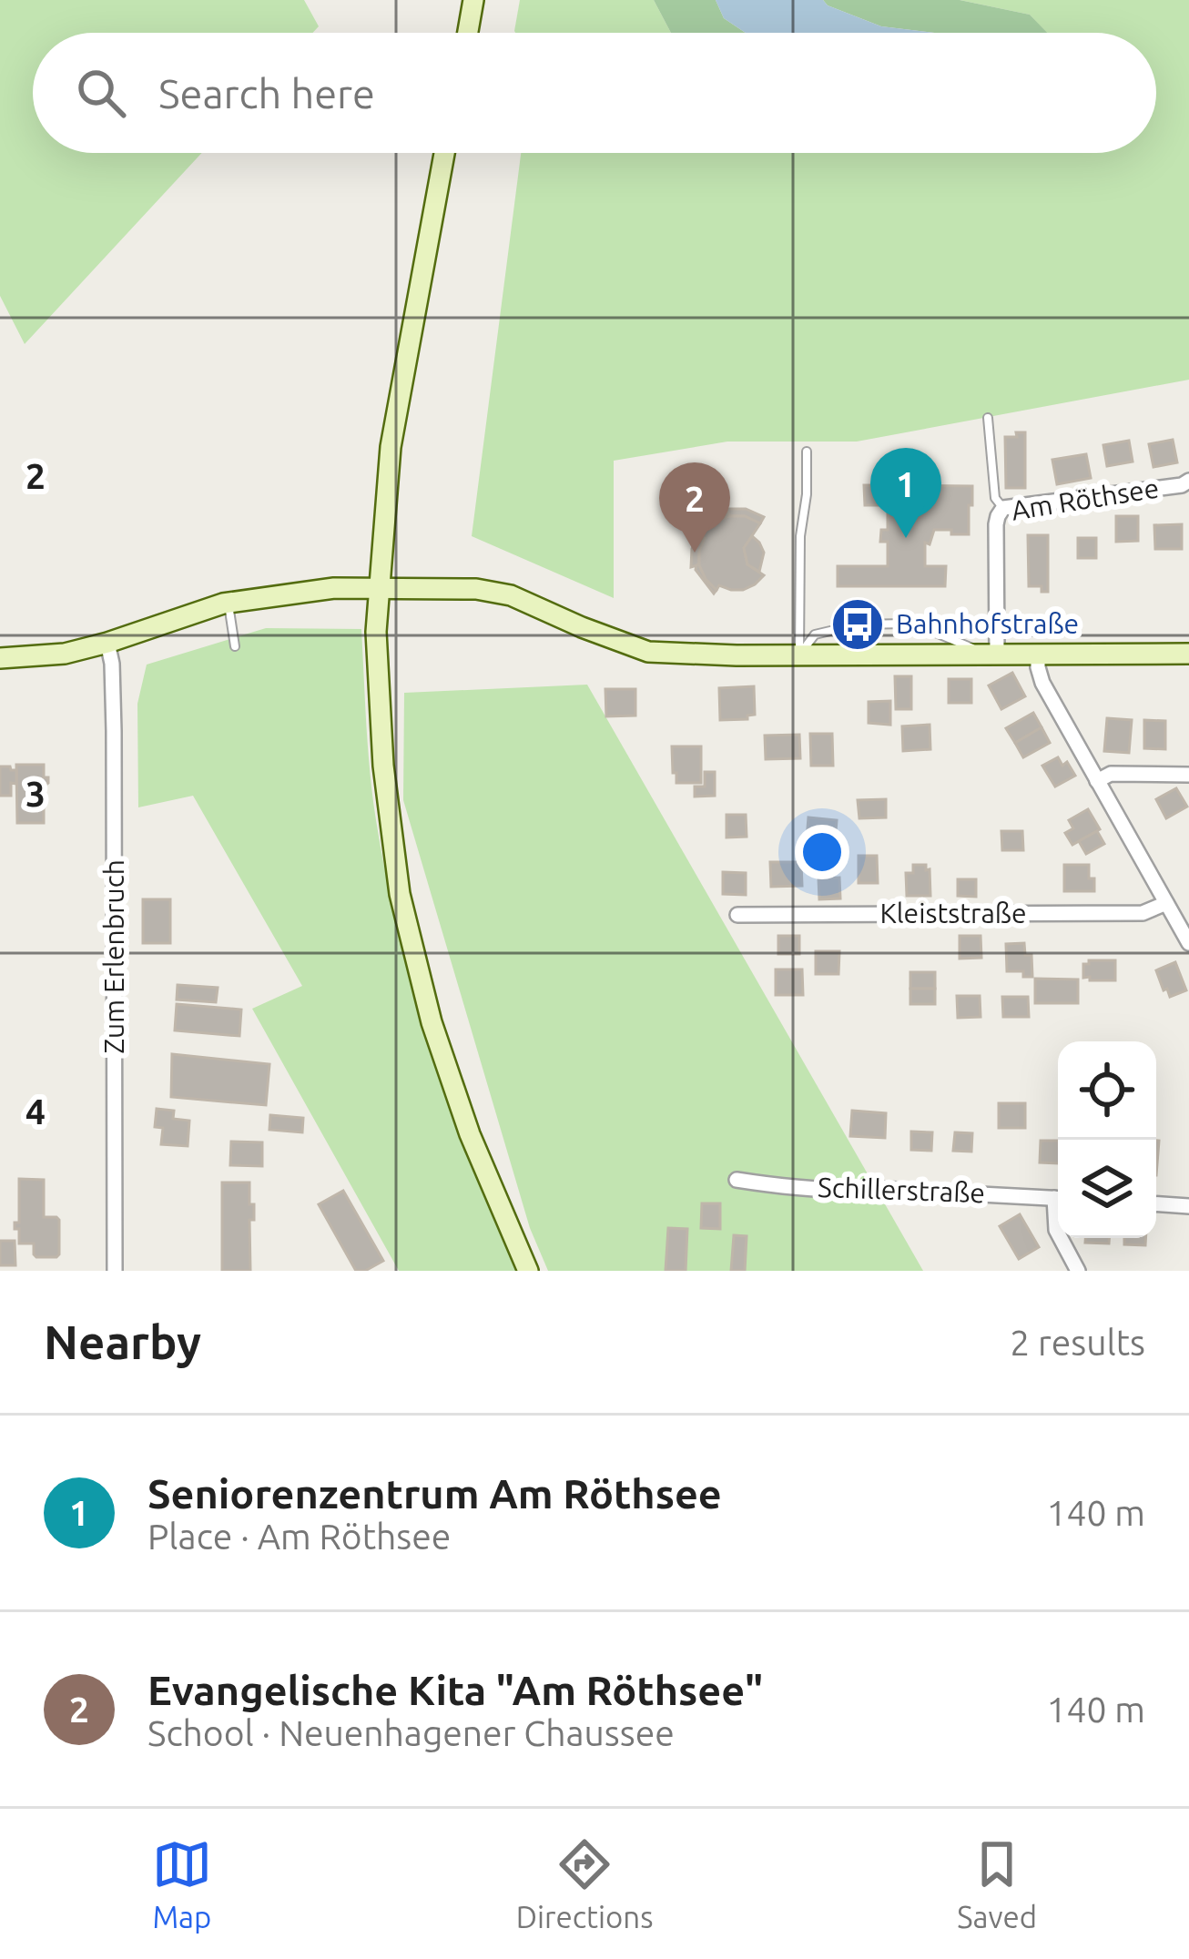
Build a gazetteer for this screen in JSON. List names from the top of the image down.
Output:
{
  "streets": {
    "street": [
      "Am Röthsee",
      "Kleiststraße",
      "Zum Erlenbruch",
      "Schillerstraße"
    ]
  },
  "places": {
    "bus stop": ["Bahnhofstraße"]
  },
  "page": {
    "search": "Search here",
    "pins": ["1", "2"],
    "heading": ["Nearby", "2 results"],
    "list": [
      {
        "mark": "1",
        "name": "Seniorenzentrum Am Röthsee",
        "note": "Place · Am Röthsee",
        "value": "140 m"
      },
      {
        "mark": "2",
        "name": "Evangelische Kita \"Am Röthsee\"",
        "note": "School · Neuenhagener Chaussee",
        "value": "140 m"
      }
    ],
    "nav": ["Map", "Directions", "Saved"]
  },
  "grid": {
    "rows": ["2", "3", "4"]
  }
}
